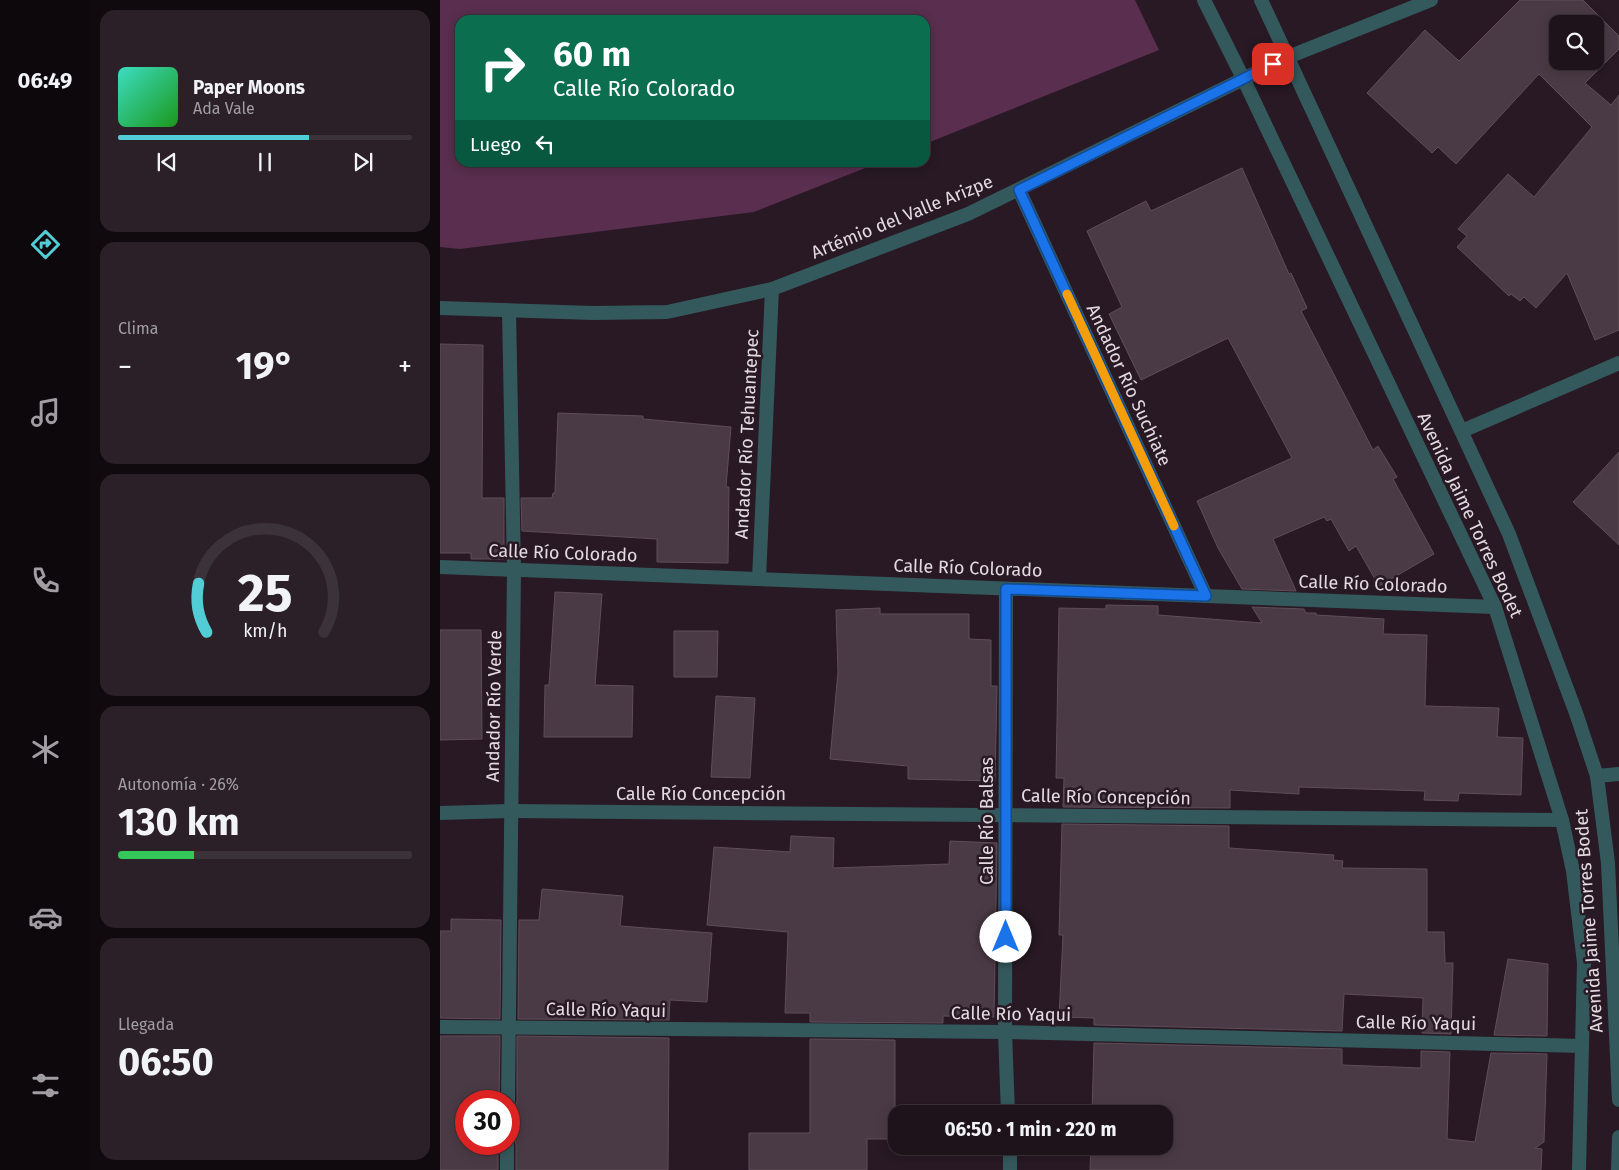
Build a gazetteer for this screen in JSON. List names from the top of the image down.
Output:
{
  "streets": {
    "street": [
      "Artémio del Valle Arizpe",
      "Andador Río Suchiate",
      "Andador Río Tehuantepec",
      "Avenida Jaime Torres Bodet",
      "Calle Río Colorado",
      "Andador Río Verde",
      "Calle Río Concepción",
      "Calle Río Balsas",
      "Calle Río Yaqui"
    ]
  },
  "crossings": [
    ["Artémio del Valle Arizpe", "Andador Río Suchiate"],
    ["Artémio del Valle Arizpe", "Andador Río Tehuantepec"],
    ["Artémio del Valle Arizpe", "Avenida Jaime Torres Bodet"],
    ["Artémio del Valle Arizpe", "Andador Río Verde"],
    ["Andador Río Suchiate", "Calle Río Colorado"],
    ["Andador Río Tehuantepec", "Calle Río Colorado"],
    ["Avenida Jaime Torres Bodet", "Calle Río Colorado"],
    ["Avenida Jaime Torres Bodet", "Calle Río Concepción"],
    ["Avenida Jaime Torres Bodet", "Calle Río Yaqui"],
    ["Calle Río Colorado", "Andador Río Verde"],
    ["Calle Río Colorado", "Calle Río Balsas"],
    ["Andador Río Verde", "Calle Río Concepción"],
    ["Andador Río Verde", "Calle Río Yaqui"],
    ["Calle Río Concepción", "Calle Río Balsas"],
    ["Calle Río Balsas", "Calle Río Yaqui"]
  ],
  "page": {
    "tabs": "06:49",
    "turn": ["60 m", "Calle Río Colorado"],
    "song": ["Paper Moons", "Ada Vale"],
    "then": "Luego",
    "tile": [
      "Clima",
      ["Autonomía · 26%", "130 km"],
      ["Llegada", "06:50"]
    ],
    "heat": ["−", "19°", "+"],
    "limit": "30",
    "trip": "06:50 · 1 min · 220 m",
    "gauge": ["25", "km/h"]
  }
}
